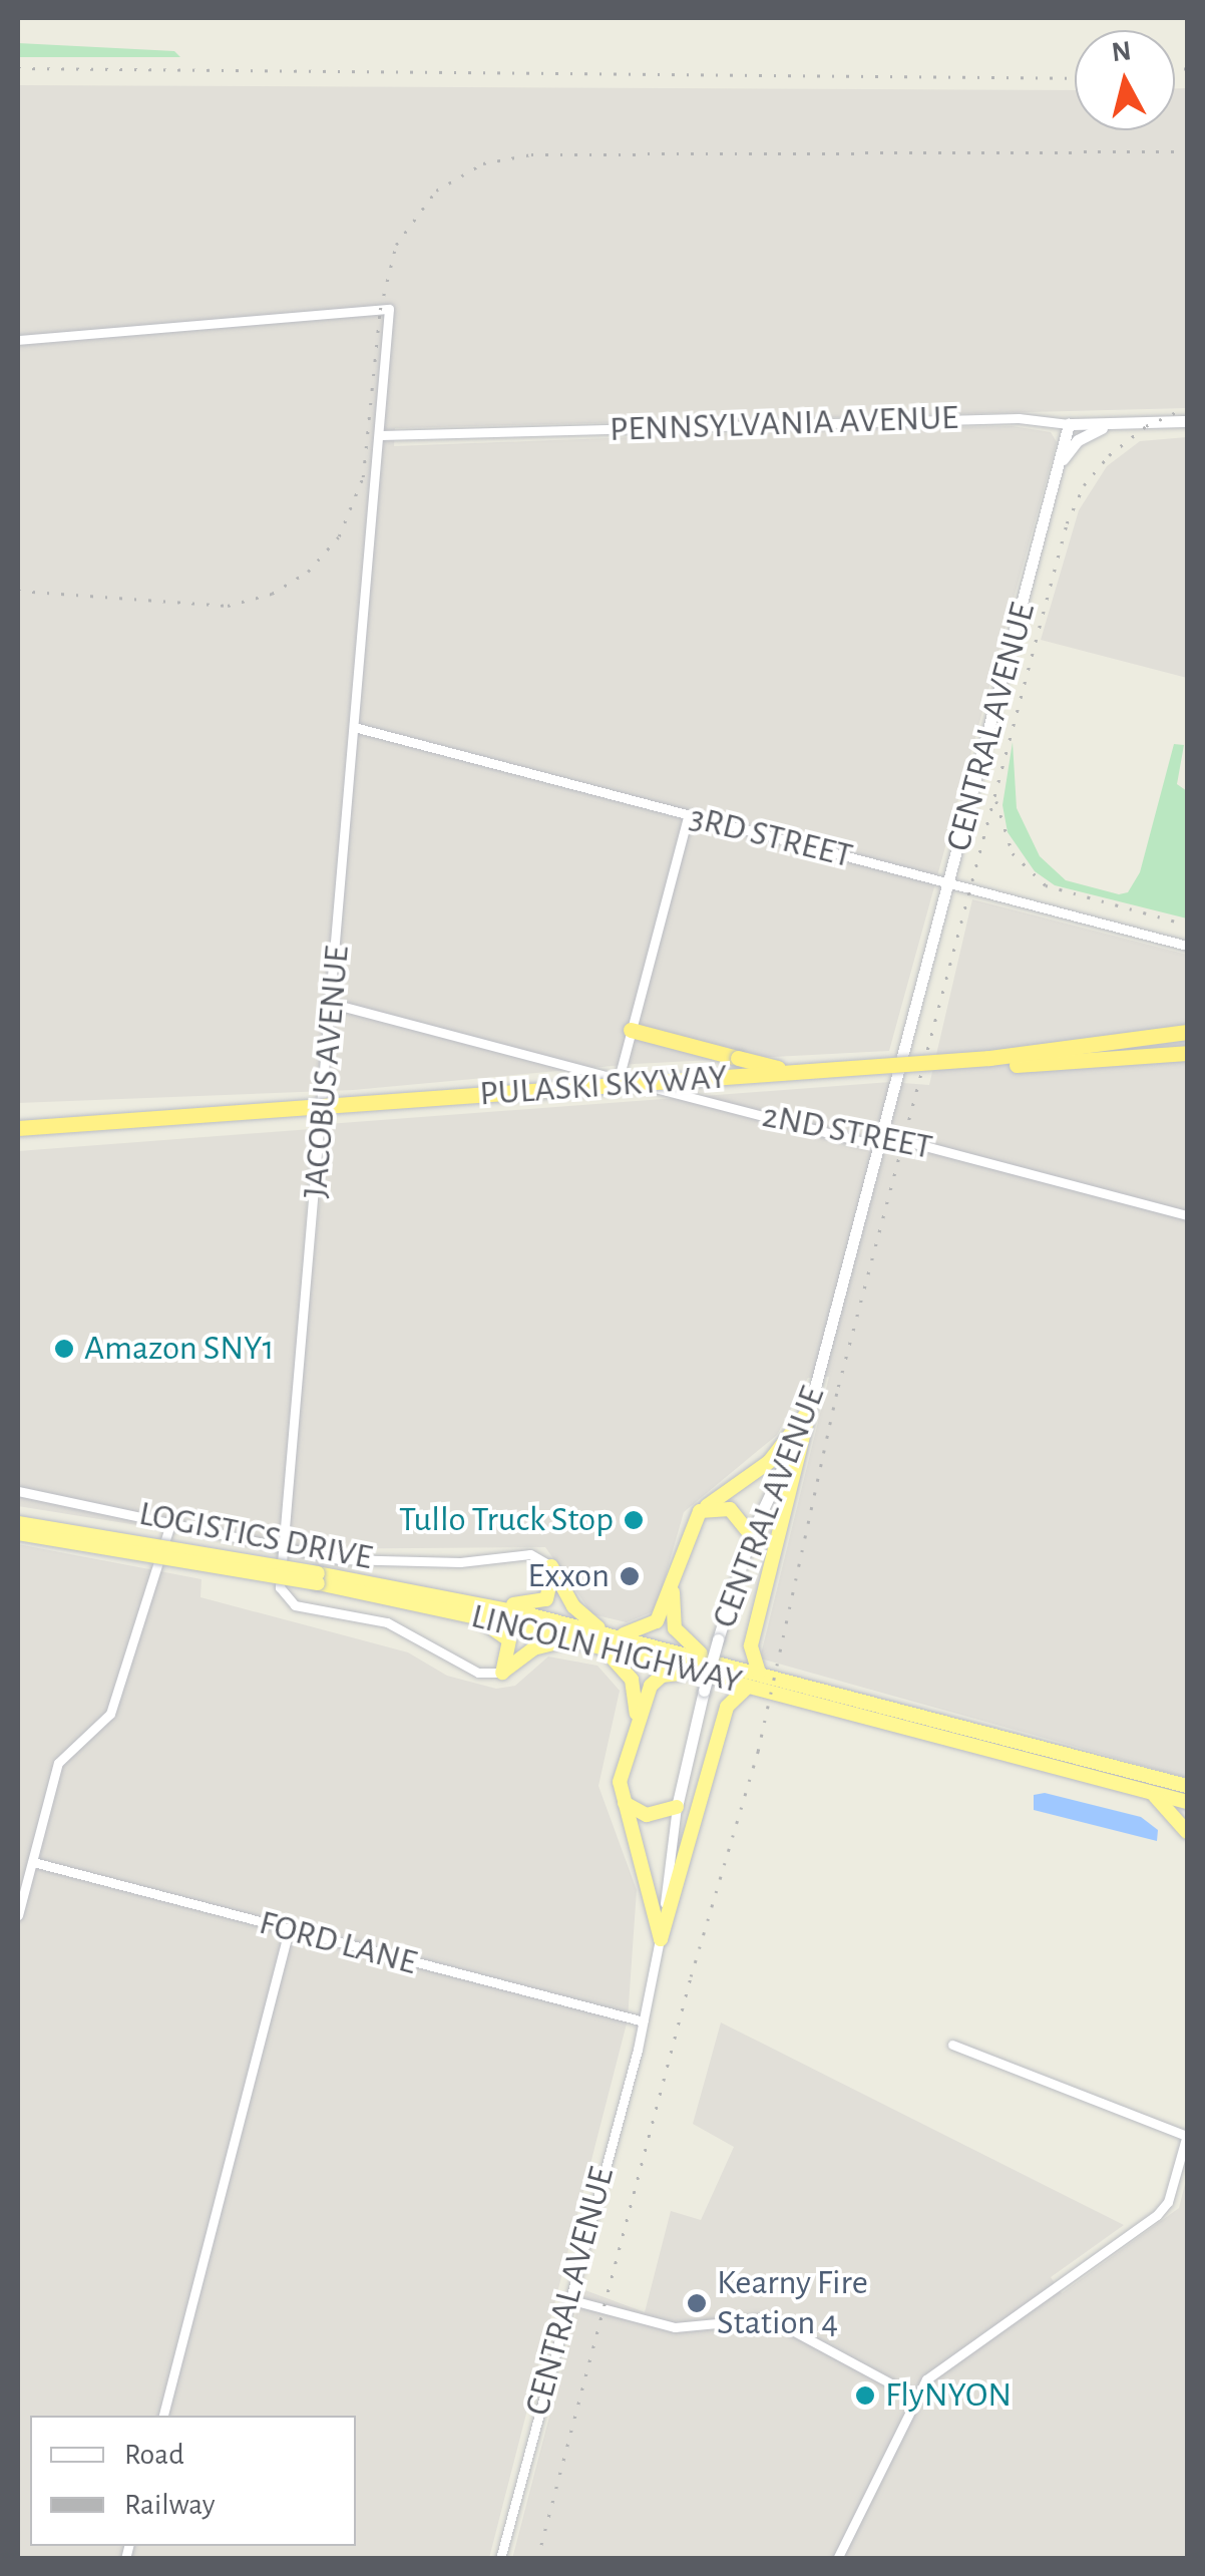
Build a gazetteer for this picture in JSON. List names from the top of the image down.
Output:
{
  "streets": {
    "highway": ["PULASKI SKYWAY", "LINCOLN HIGHWAY"],
    "main road": ["PENNSYLVANIA AVENUE", "CENTRAL AVENUE"],
    "street": [
      "3RD STREET",
      "JACOBUS AVENUE",
      "2ND STREET",
      "LOGISTICS DRIVE",
      "FORD LANE"
    ]
  },
  "crossings": [
    ["PENNSYLVANIA AVENUE", "CENTRAL AVENUE"],
    ["PENNSYLVANIA AVENUE", "JACOBUS AVENUE"],
    ["CENTRAL AVENUE", "3RD STREET"],
    ["CENTRAL AVENUE", "2ND STREET"],
    ["CENTRAL AVENUE", "FORD LANE"],
    ["3RD STREET", "JACOBUS AVENUE"],
    ["JACOBUS AVENUE", "2ND STREET"],
    ["JACOBUS AVENUE", "LOGISTICS DRIVE"]
  ],
  "places": [
    "Amazon SNY1",
    "Tullo Truck Stop",
    "Exxon",
    "Kearny Fire Station 4",
    "FlyNYON"
  ],
  "legend": ["Road", "Railway"],
  "north": "top"
}
